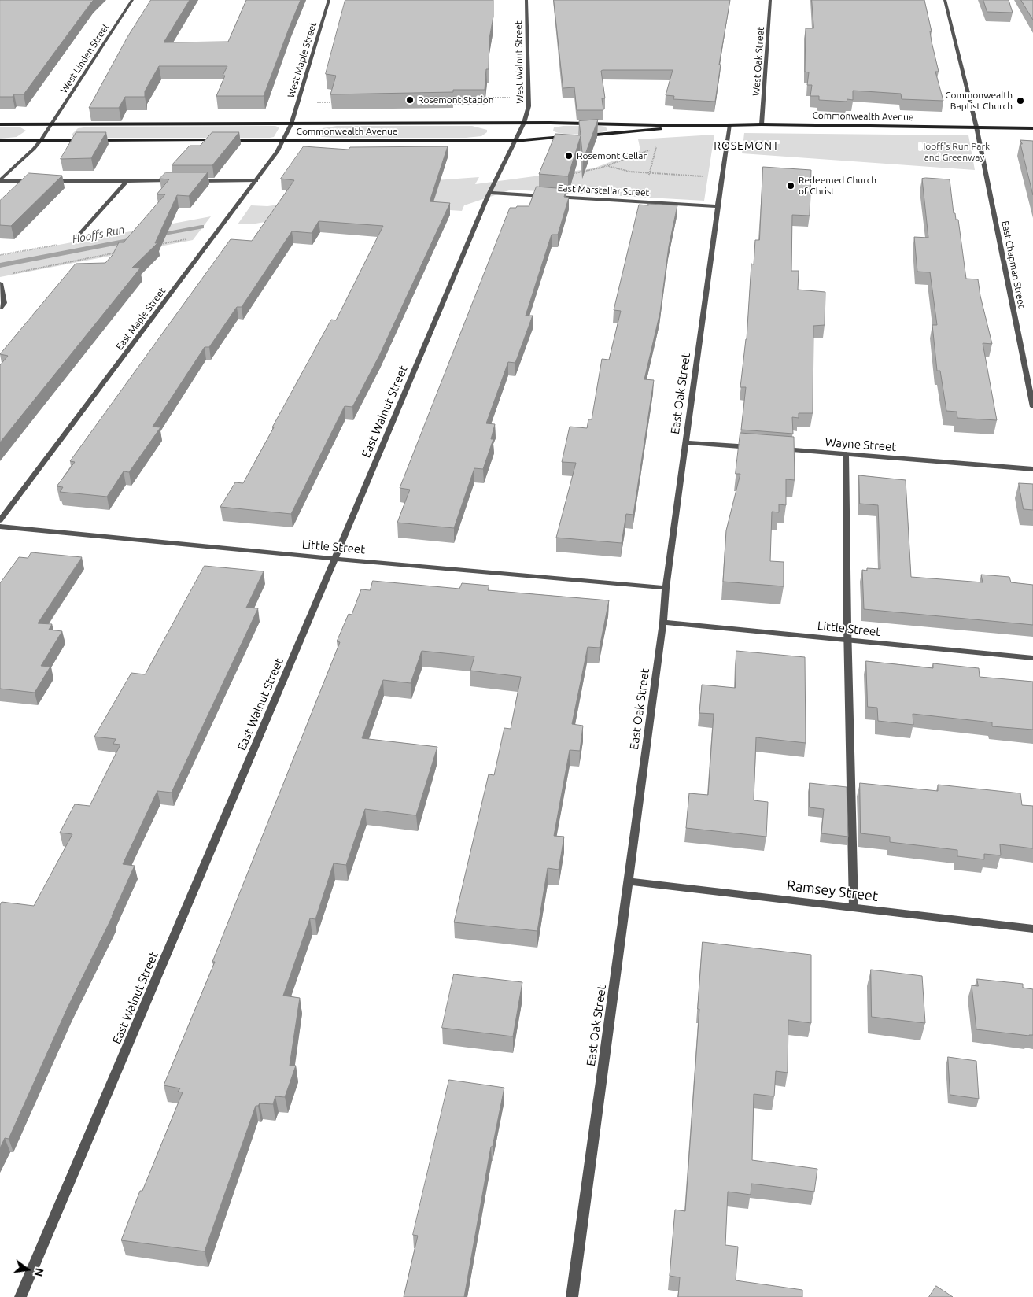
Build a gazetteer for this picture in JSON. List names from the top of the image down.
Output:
{
  "streets": {
    "street": [
      "West Linden Street",
      "West Maple Street",
      "West Oak Street",
      "West Walnut Street",
      "Commonwealth Avenue",
      "East Marstellar Street",
      "East Chapman Street",
      "East Maple Street",
      "East Oak Street",
      "East Walnut Street",
      "Wayne Street",
      "Little Street",
      "Ramsey Street"
    ]
  },
  "crossings": [
    ["West Linden Street", "Commonwealth Avenue"],
    ["West Maple Street", "Commonwealth Avenue"],
    ["West Maple Street", "East Maple Street"],
    ["West Oak Street", "Commonwealth Avenue"],
    ["West Walnut Street", "Commonwealth Avenue"],
    ["West Walnut Street", "East Walnut Street"],
    ["Commonwealth Avenue", "East Chapman Street"],
    ["Commonwealth Avenue", "East Maple Street"],
    ["Commonwealth Avenue", "East Oak Street"],
    ["Commonwealth Avenue", "East Walnut Street"],
    ["East Marstellar Street", "East Oak Street"],
    ["East Marstellar Street", "East Walnut Street"],
    ["East Oak Street", "Little Street"],
    ["East Oak Street", "Ramsey Street"],
    ["East Walnut Street", "Little Street"]
  ],
  "districts": ["ROSEMONT"],
  "water": ["Hooffs Run"],
  "parks": ["Hooff's Run Park and Greenway"],
  "places": [
    "Rosemont Station",
    "Commonwealth Baptist Church",
    "Rosemont Cellar",
    "Redeemed Church of Christ"
  ],
  "north": "right"
}
